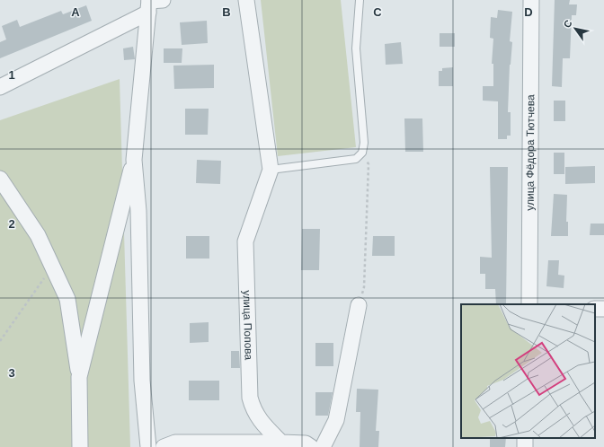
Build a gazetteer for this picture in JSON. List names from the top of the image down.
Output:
{
  "streets": {
    "street": ["улица Фёдора Тютчева", "улица Попова"]
  },
  "north": "top left",
  "grid": {
    "columns": [
      "A",
      "B",
      "C",
      "D"
    ],
    "rows": ["1", "2", "3"]
  }
}
